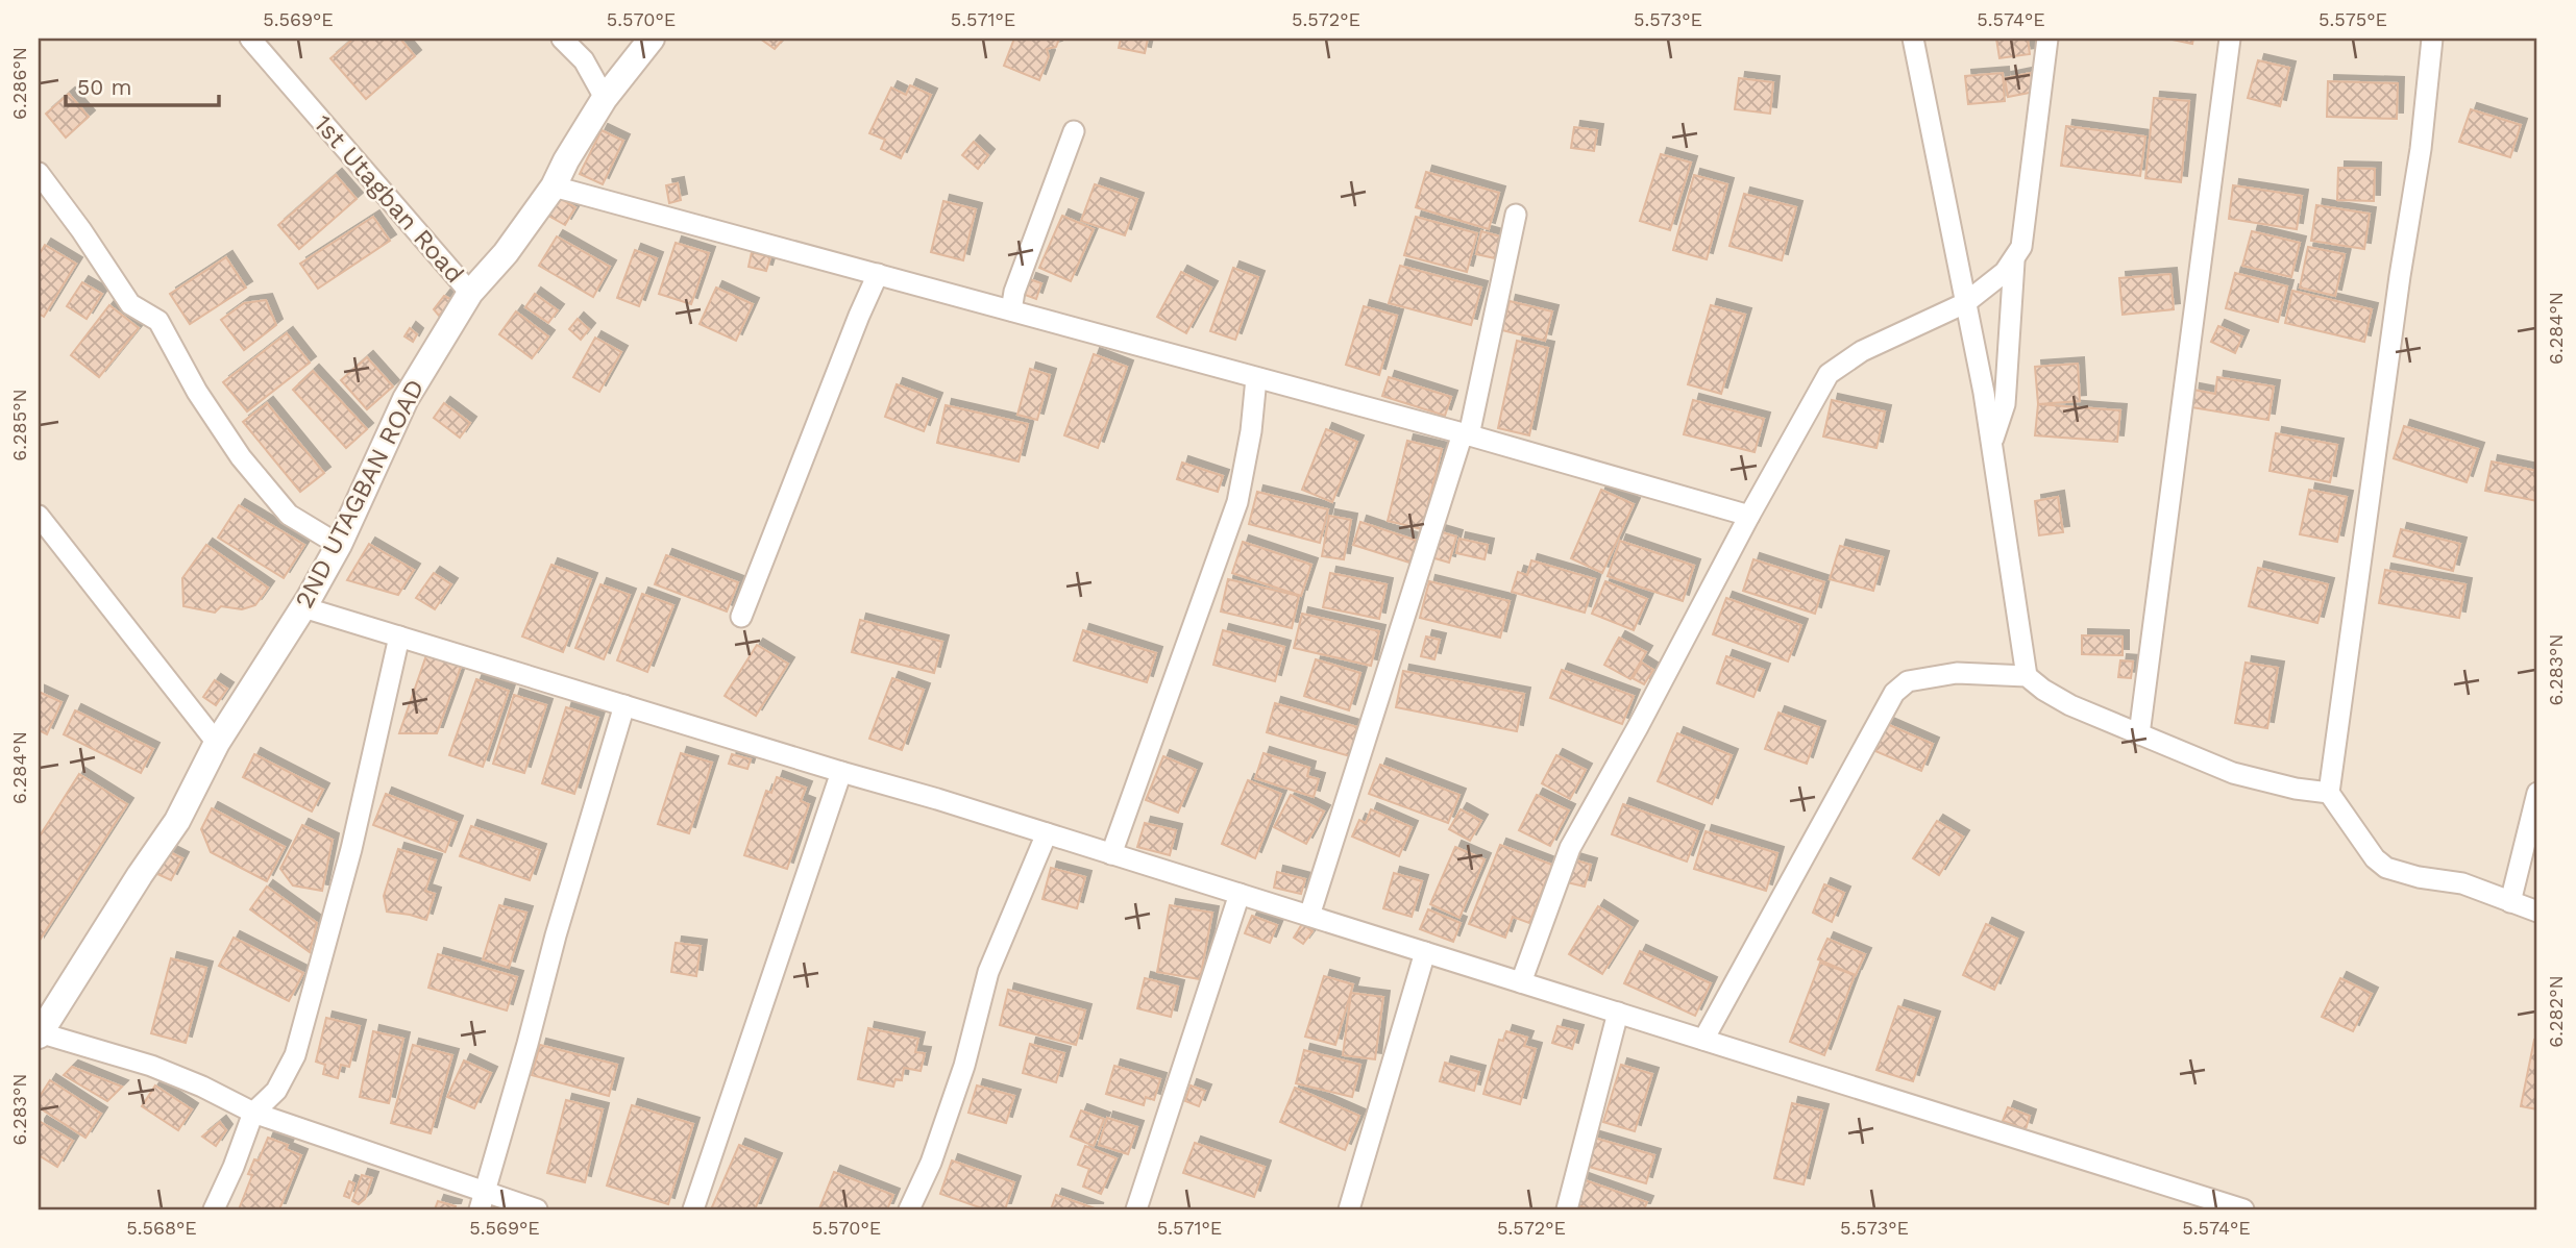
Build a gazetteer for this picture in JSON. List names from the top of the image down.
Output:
{
  "streets": {
    "street": ["1st Utagban Road", "2ND UTAGBAN ROAD"]
  },
  "crossings": [
    ["1st Utagban Road", "2ND UTAGBAN ROAD"]
  ],
  "scale_bar": "50 m",
  "coordinates": [
    "5.569°E",
    "5.570°E",
    "5.571°E",
    "5.572°E",
    "5.573°E",
    "5.574°E",
    "5.575°E",
    "6.286°N",
    "6.284°N",
    "6.285°N",
    "6.283°N",
    "6.282°N",
    "5.568°E"
  ]
}
